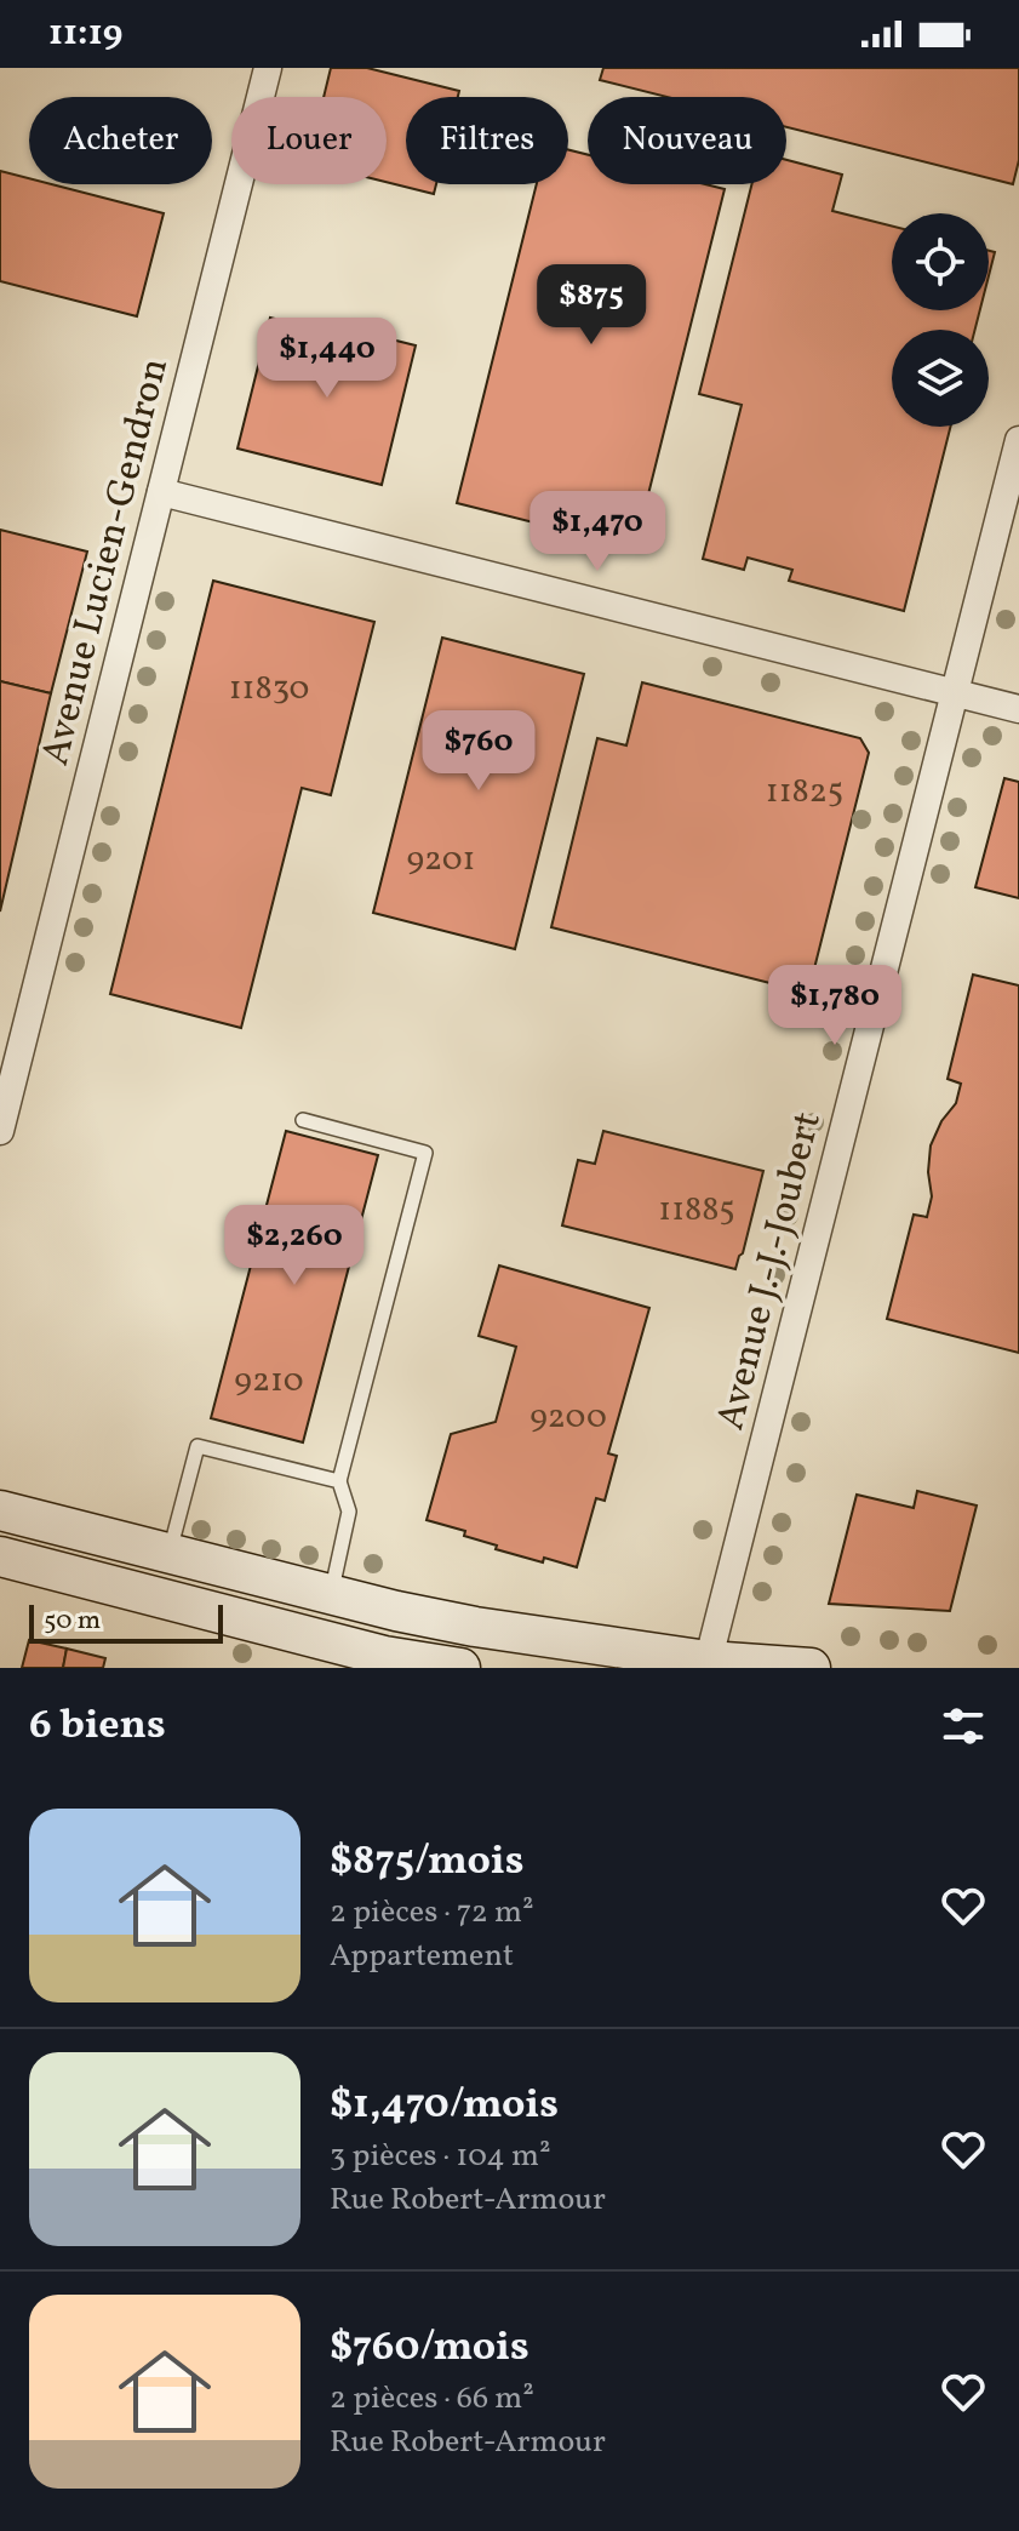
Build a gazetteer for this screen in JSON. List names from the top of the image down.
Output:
{
  "streets": {
    "street": ["Avenue Lucien-Gendron", "Avenue J.-J.-Joubert"]
  },
  "house_numbers": [
    "11830",
    "11825",
    "9201",
    "11885",
    "9210",
    "9200"
  ],
  "scale_bar": "50 m",
  "page": {
    "status": "11:19",
    "chip": [
      "Acheter",
      "Louer",
      "Filtres",
      "Nouveau"
    ],
    "price": [
      "$875",
      "$1,440",
      "$1,470",
      "$760",
      "$1,780",
      "$2,260"
    ],
    "scale": "50 m",
    "heading": "6 biens",
    "list": [
      {
        "name": "$875/mois",
        "note": "2 pièces · 72 m² · Appartement"
      },
      {
        "name": "$1,470/mois",
        "note": "3 pièces · 104 m² · Rue Robert-Armour"
      },
      {
        "name": "$760/mois",
        "note": "2 pièces · 66 m² · Rue Robert-Armour"
      }
    ]
  }
}
